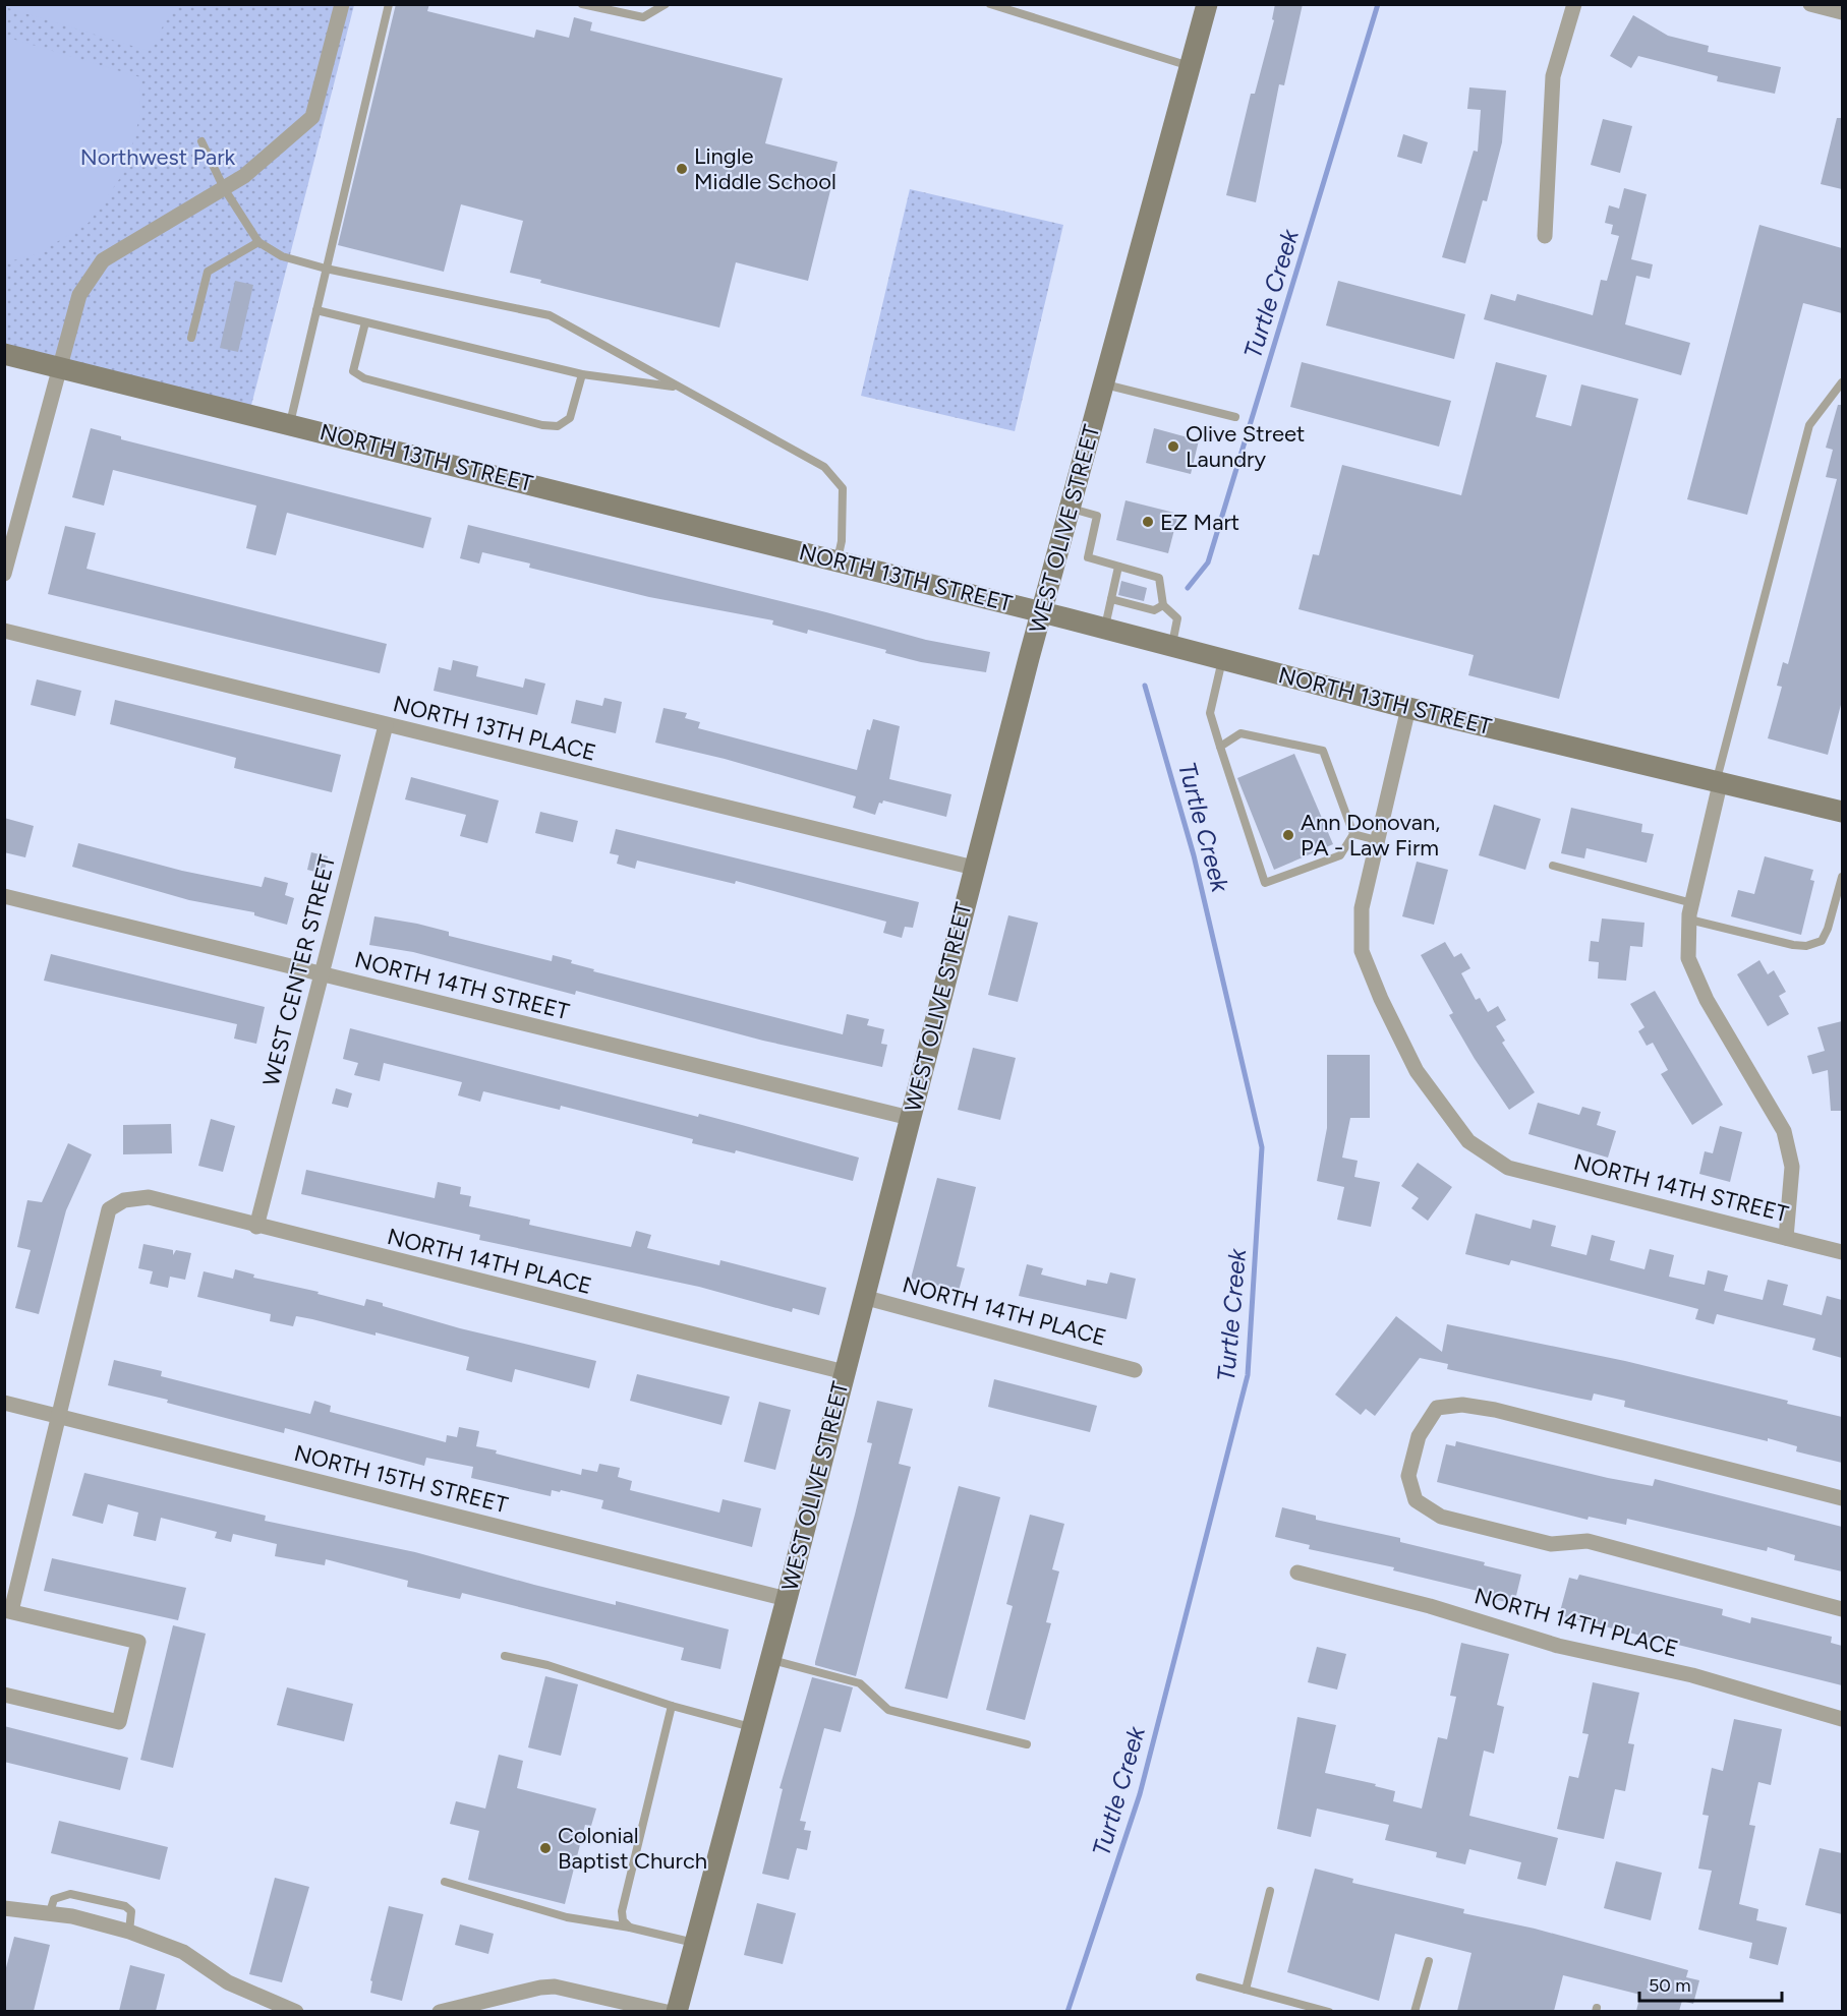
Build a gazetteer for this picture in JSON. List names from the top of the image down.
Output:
{
  "streets": {
    "main road": ["NORTH 13TH STREET", "WEST OLIVE STREET"],
    "street": [
      "NORTH 13TH PLACE",
      "WEST CENTER STREET",
      "NORTH 14TH STREET",
      "NORTH 14TH PLACE",
      "NORTH 15TH STREET"
    ]
  },
  "crossings": [
    ["NORTH 13TH STREET", "WEST OLIVE STREET"],
    ["NORTH 13TH STREET", "NORTH 14TH STREET"],
    ["WEST OLIVE STREET", "NORTH 13TH PLACE"],
    ["WEST OLIVE STREET", "NORTH 14TH STREET"],
    ["WEST OLIVE STREET", "NORTH 14TH PLACE"],
    ["WEST OLIVE STREET", "NORTH 15TH STREET"],
    ["NORTH 13TH PLACE", "WEST CENTER STREET"],
    ["WEST CENTER STREET", "NORTH 14TH STREET"],
    ["WEST CENTER STREET", "NORTH 14TH PLACE"],
    ["NORTH 14TH PLACE", "NORTH 15TH STREET"]
  ],
  "water": ["Turtle Creek"],
  "parks": ["Northwest Park"],
  "places": [
    "Lingle Middle School",
    "Olive Street Laundry",
    "EZ Mart",
    "Ann Donovan, PA - Law Firm",
    "Colonial Baptist Church"
  ],
  "scale_bar": "50 m"
}
